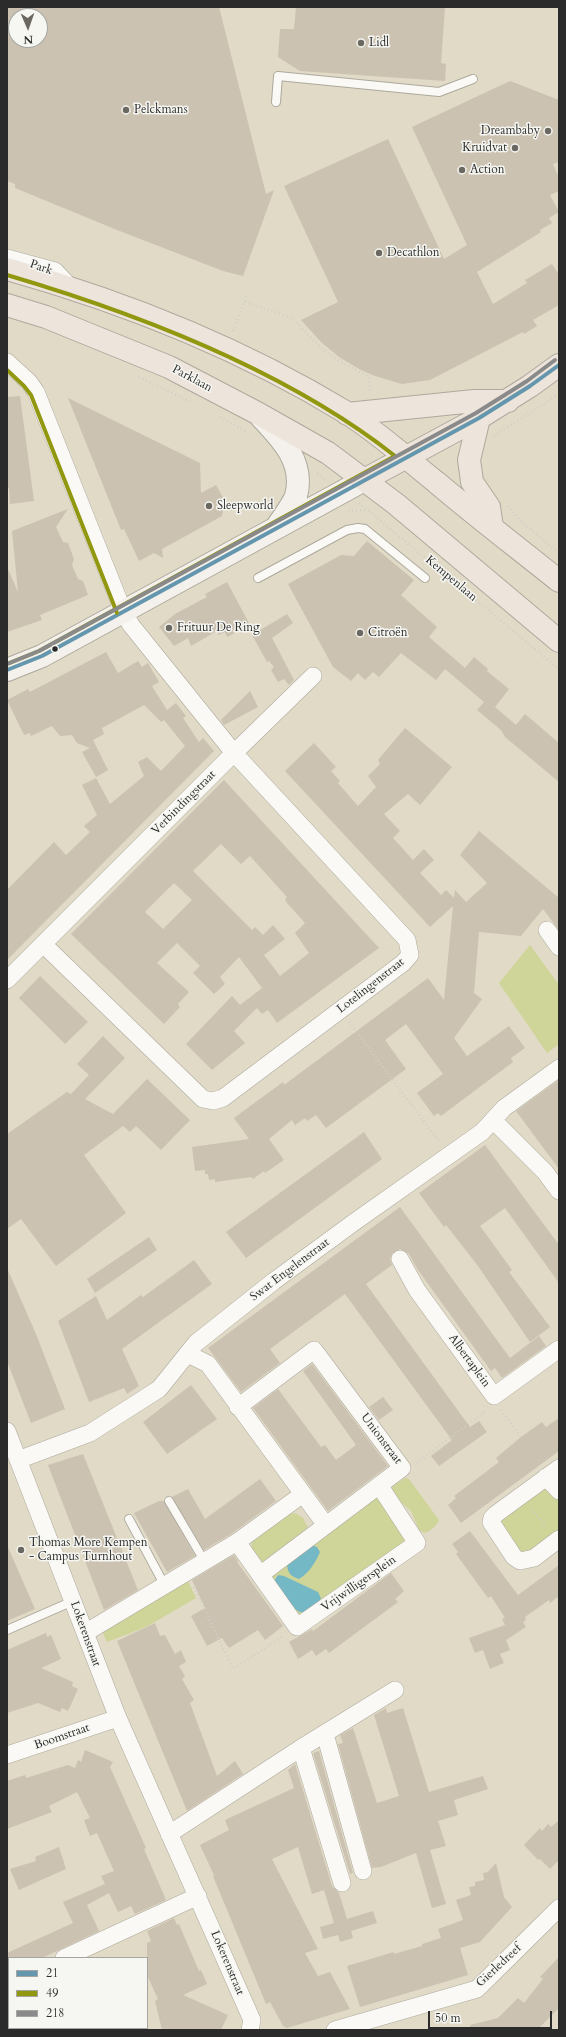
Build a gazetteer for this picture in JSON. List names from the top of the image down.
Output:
{
  "streets": {
    "main road": ["Parklaan", "Kempenlaan"],
    "street": [
      "Park",
      "Verbindingstraat",
      "Lotelingenstraat",
      "Swat Engelenstraat",
      "Albertaplein",
      "Unionstraat",
      "Vrijwilligersplein",
      "Lokerenstraat",
      "Boomstraat",
      "Gierledreef"
    ]
  },
  "crossings": [
    ["Parklaan", "Kempenlaan"],
    ["Verbindingstraat", "Lotelingenstraat"],
    ["Swat Engelenstraat", "Lokerenstraat"],
    ["Unionstraat", "Vrijwilligersplein"],
    ["Lokerenstraat", "Boomstraat"]
  ],
  "places": [
    "Lidl",
    "Pelckmans",
    "Dreambaby",
    "Kruidvat",
    "Action",
    "Decathlon",
    "Sleepworld",
    "Frituur De Ring",
    "Citroën",
    "Thomas More Kempen - Campus Turnhout"
  ],
  "lines": ["transit line 49", "transit line 218", "transit line 21"],
  "legend": ["21", "49", "218"],
  "scale_bar": "50 m",
  "north": "bottom"
}
